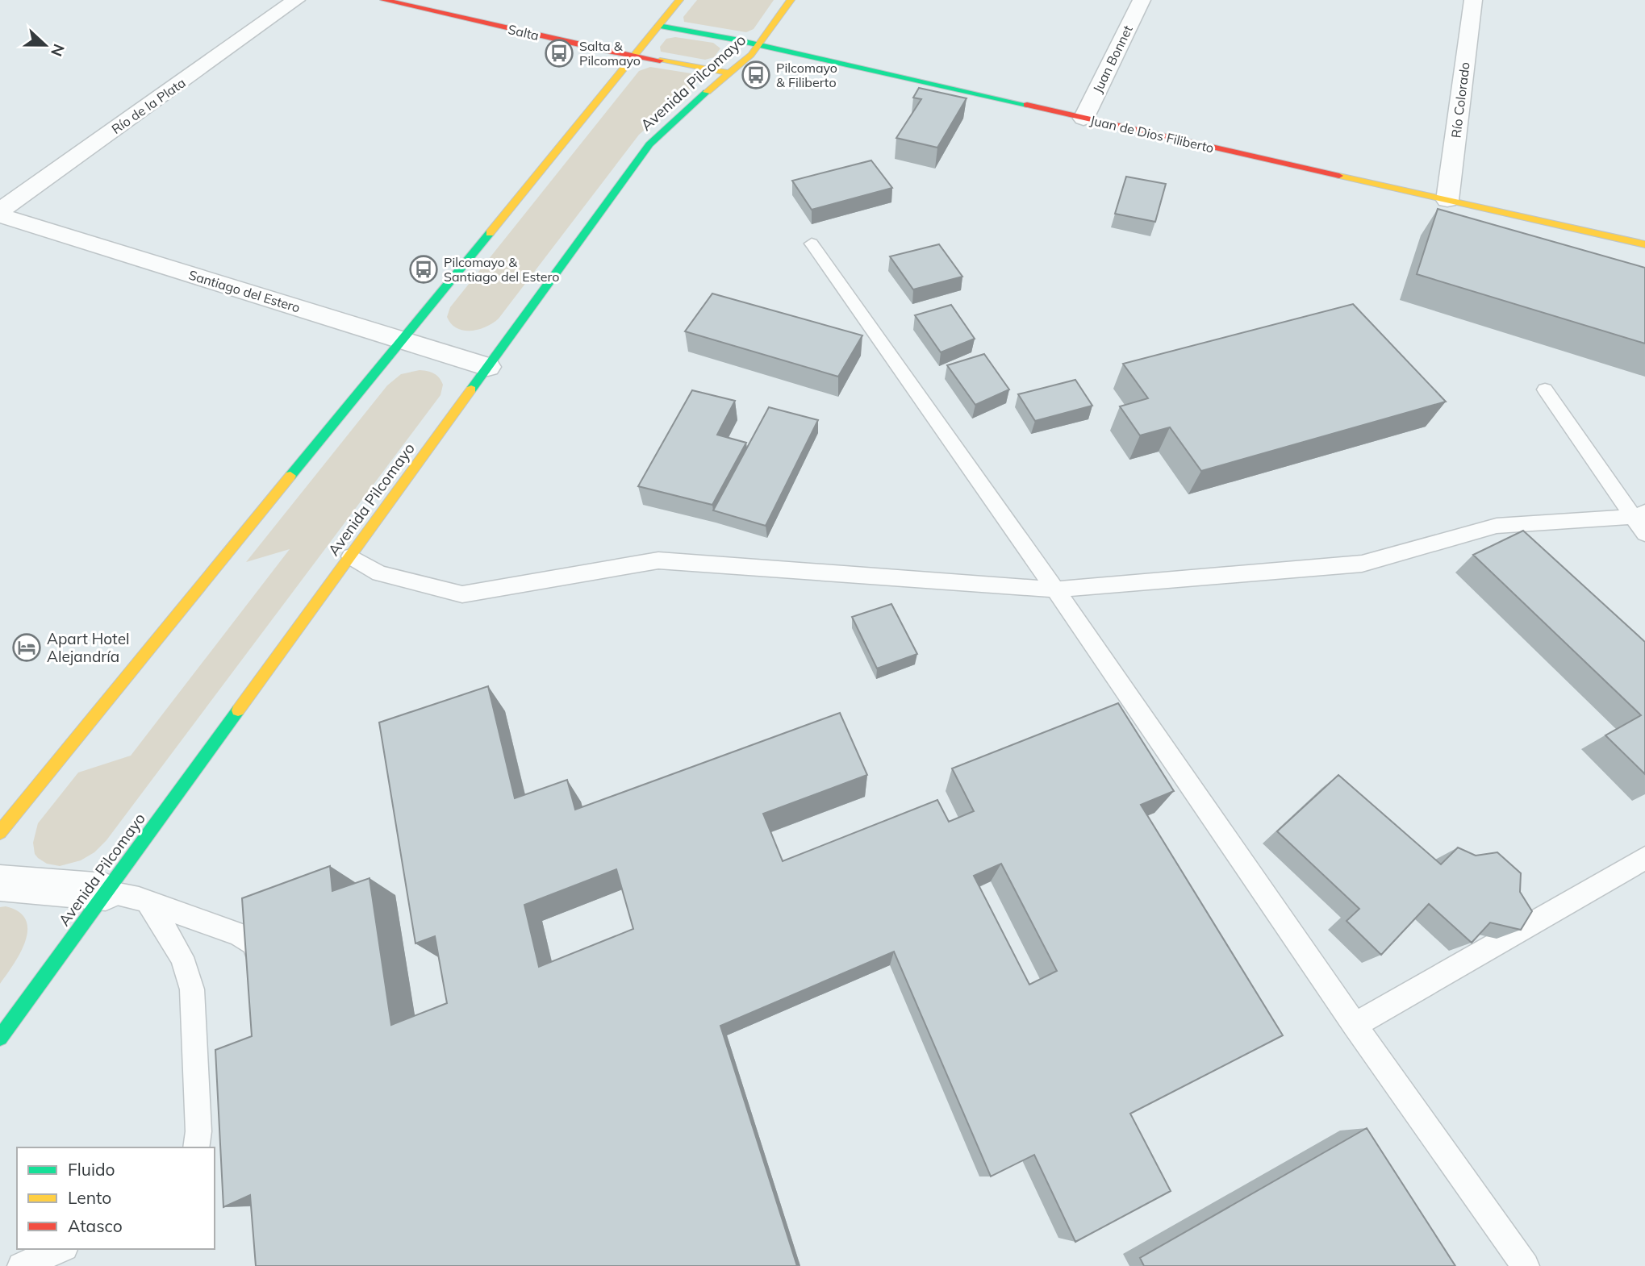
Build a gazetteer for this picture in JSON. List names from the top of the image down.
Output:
{
  "streets": {
    "main road": ["Salta", "Avenida Pilcomayo", "Juan de Dios Filiberto"],
    "street": [
      "Juan Bonnet",
      "Río Colorado",
      "Río de la Plata",
      "Santiago del Estero"
    ]
  },
  "crossings": [
    ["Salta", "Avenida Pilcomayo"],
    ["Juan Bonnet", "Juan de Dios Filiberto"],
    ["Avenida Pilcomayo", "Juan de Dios Filiberto"],
    ["Avenida Pilcomayo", "Santiago del Estero"],
    ["Río Colorado", "Juan de Dios Filiberto"],
    ["Río de la Plata", "Santiago del Estero"]
  ],
  "places": {
    "bus stop": ["Salta & Pilcomayo", "Pilcomayo & Filiberto", "Pilcomayo & Santiago del Estero"],
    "hotel": ["Apart Hotel Alejandría"]
  },
  "legend": ["Fluido", "Lento", "Atasco"],
  "north": "right"
}
